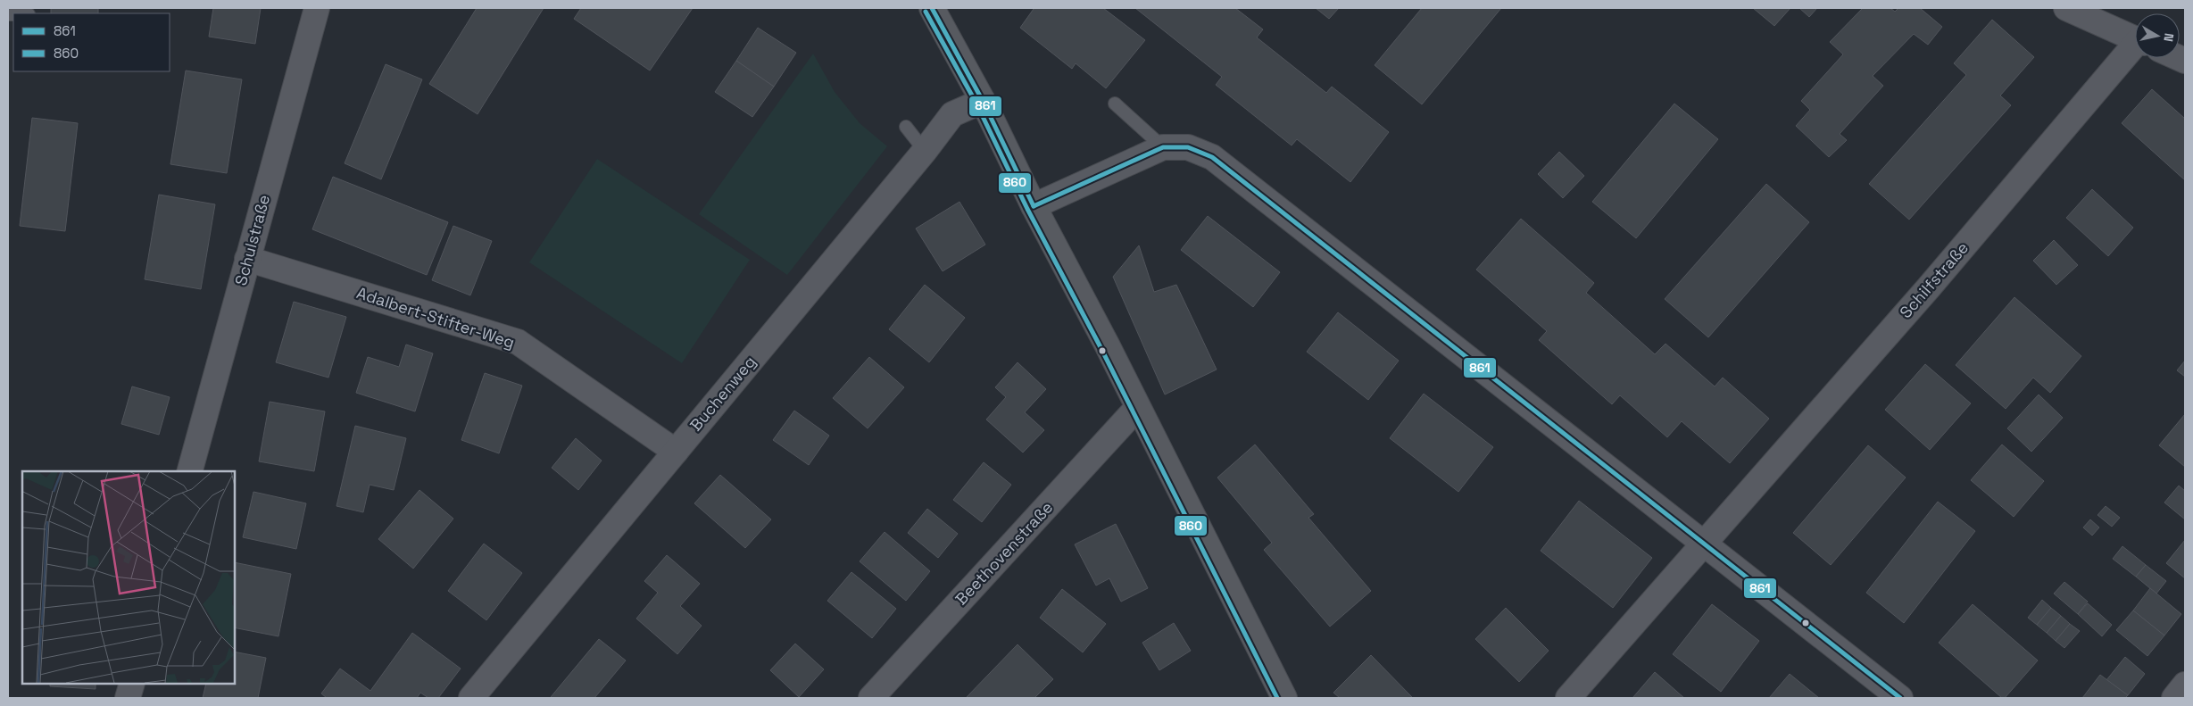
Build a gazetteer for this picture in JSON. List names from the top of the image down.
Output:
{
  "streets": {
    "street": [
      "Schulstraße",
      "Schilfstraße",
      "Adalbert-Stifter-Weg",
      "Buchenweg",
      "Beethovenstraße"
    ]
  },
  "crossings": [
    ["Schulstraße", "Adalbert-Stifter-Weg"],
    ["Adalbert-Stifter-Weg", "Buchenweg"]
  ],
  "lines": ["transit line 861", "transit line 860"],
  "legend": ["861", "860"],
  "north": "right"
}
